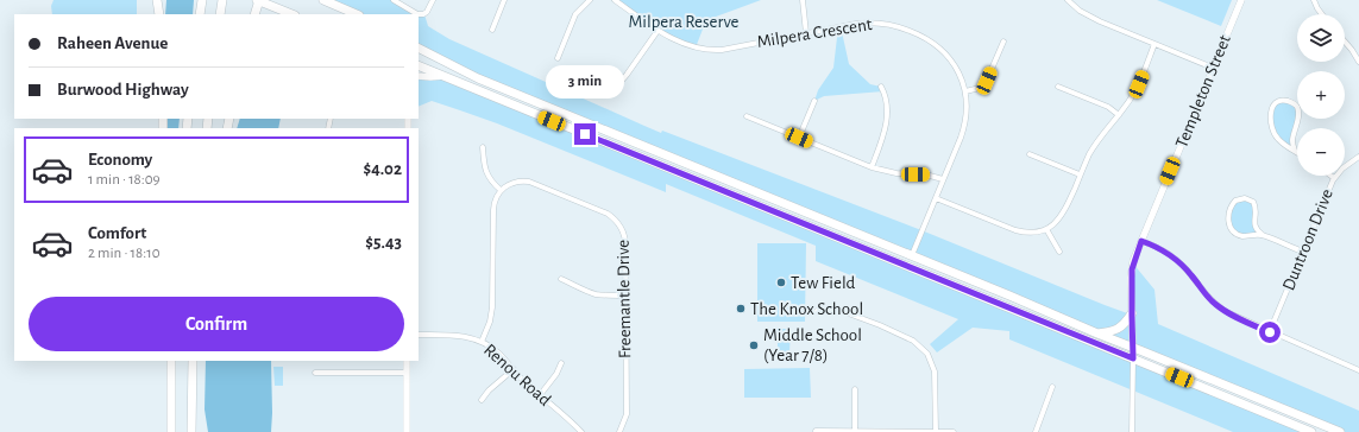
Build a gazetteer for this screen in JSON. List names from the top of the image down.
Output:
{
  "streets": {
    "street": [
      "Milpera Crescent",
      "Templeton Street",
      "Duntroon Drive",
      "Freemantle Drive",
      "Renou Road"
    ]
  },
  "parks": ["Milpera Reserve"],
  "places": ["Tew Field", "The Knox School", "Middle School (Year 7/8)"],
  "page": {
    "map_buttons": ["+", "−"],
    "banner": ["Raheen Avenue", "Burwood Highway"],
    "bubble": "3 min",
    "list": [
      {
        "name": "Economy",
        "note": "1 min · 18:09",
        "value": "$4.02"
      },
      {
        "name": "Comfort",
        "note": "2 min · 18:10",
        "value": "$5.43"
      }
    ],
    "buttons": "Confirm"
  }
}
